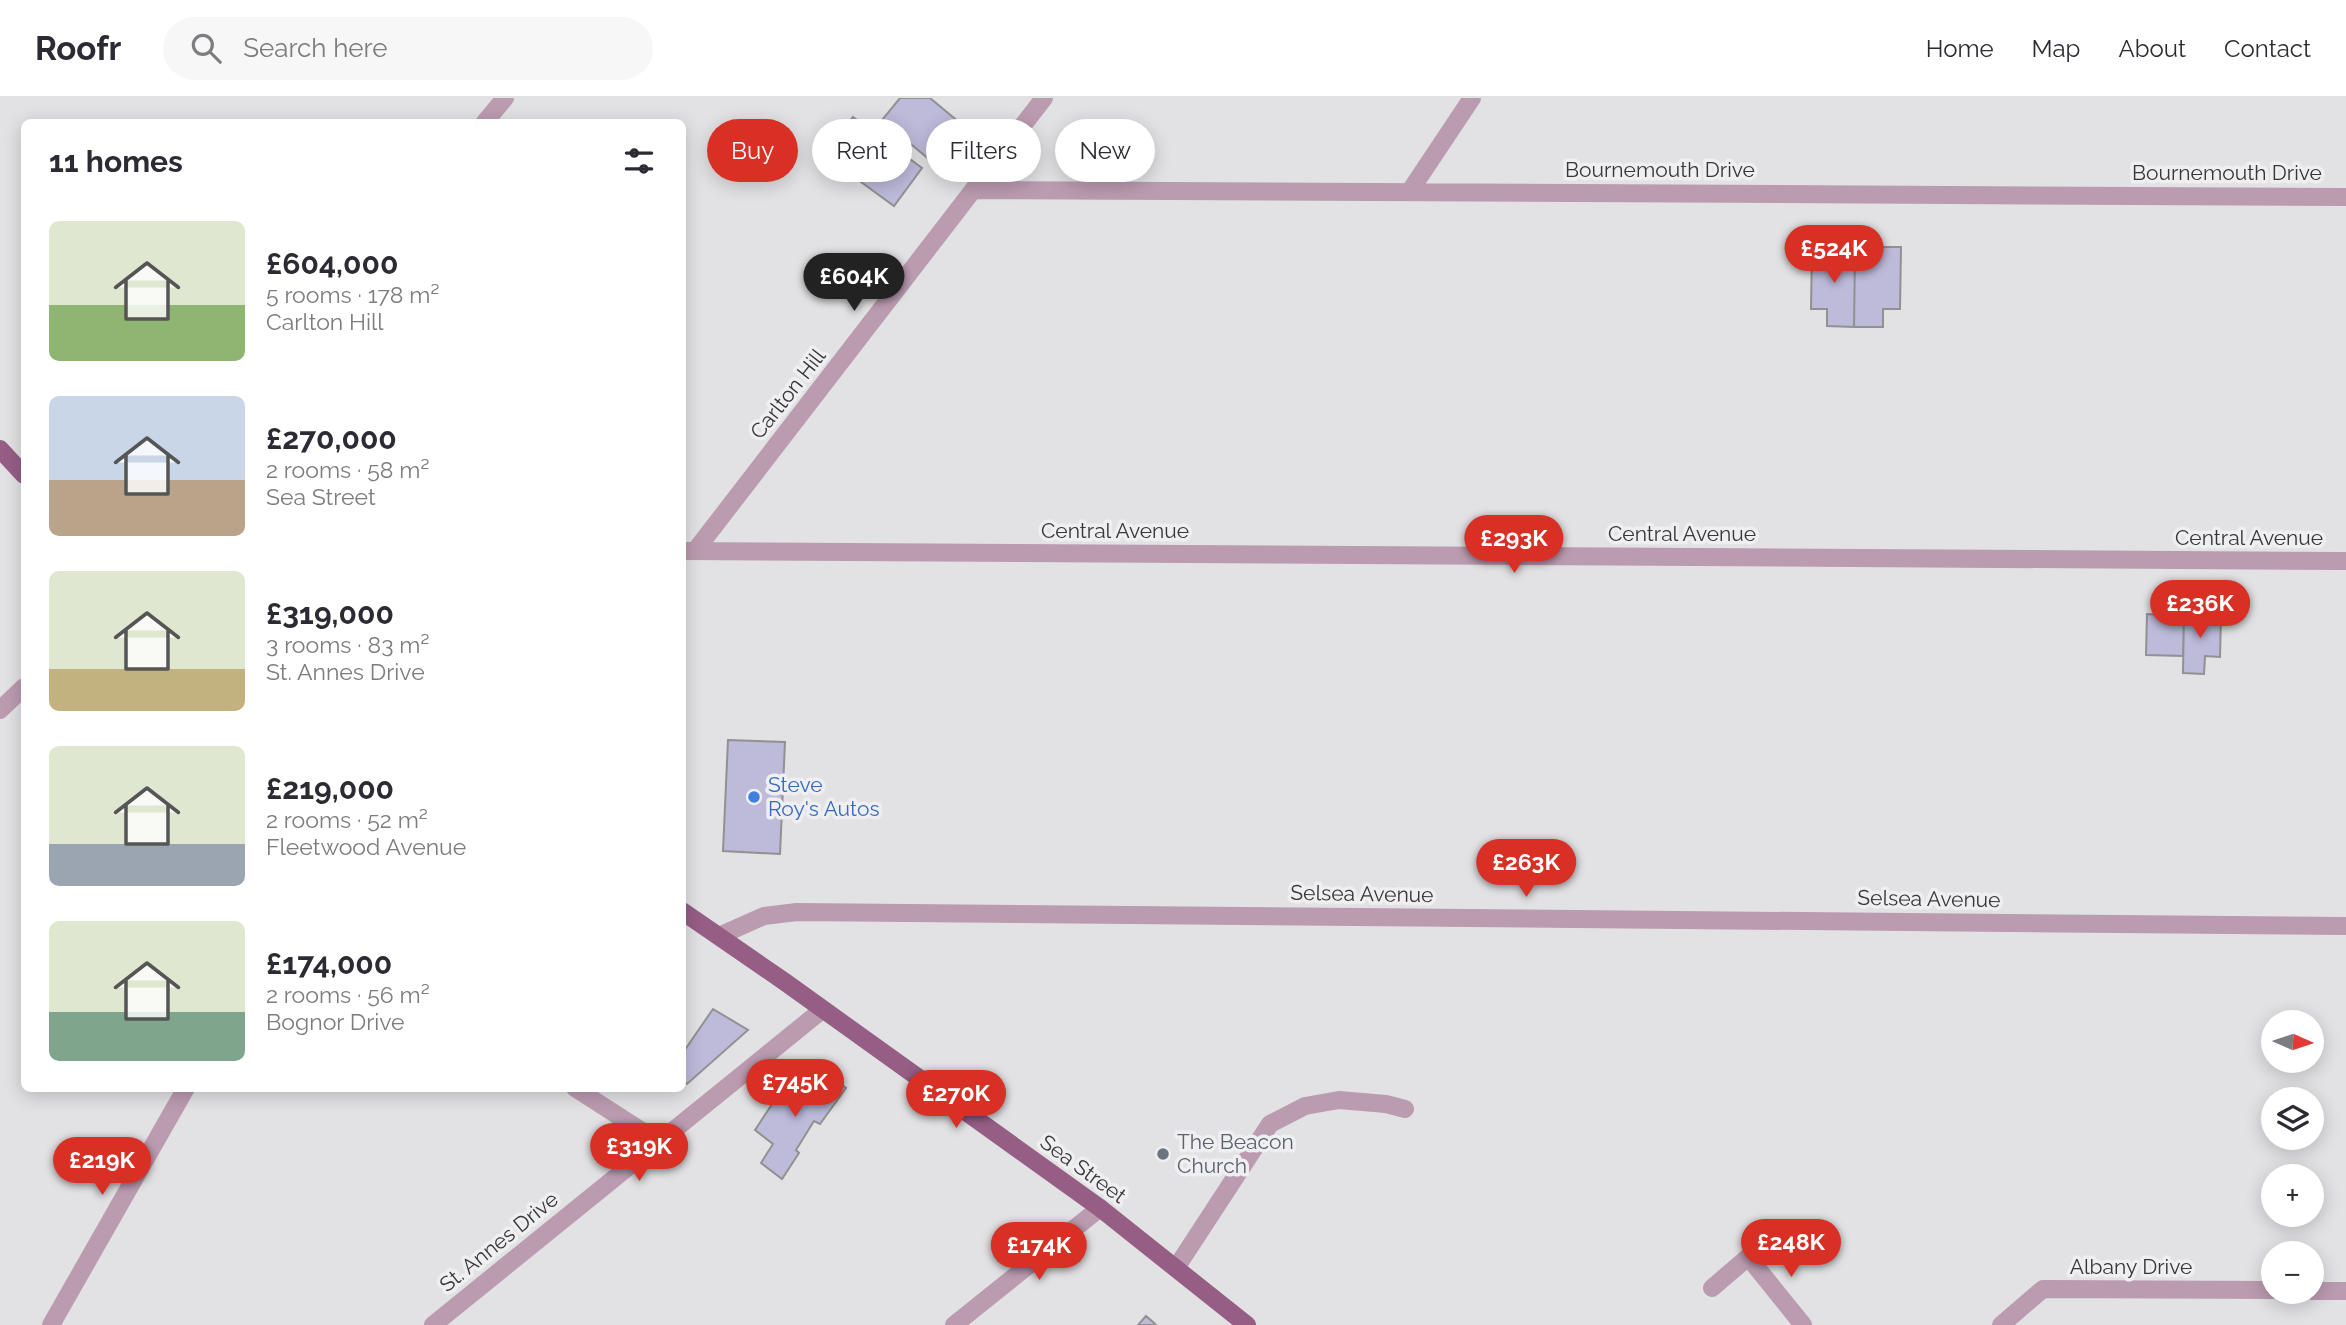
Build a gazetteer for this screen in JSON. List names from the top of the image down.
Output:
{
  "streets": {
    "main road": ["Sea Street"],
    "street": [
      "Bournemouth Drive",
      "Carlton Hill",
      "Central Avenue",
      "Selsea Avenue",
      "St. Annes Drive",
      "Albany Drive"
    ]
  },
  "crossings": [
    ["Bournemouth Drive", "Carlton Hill"],
    ["Carlton Hill", "Central Avenue"],
    ["Selsea Avenue", "Sea Street"],
    ["Sea Street", "St. Annes Drive"]
  ],
  "places": ["Steve Roy's Autos", "The Beacon Church"],
  "north": "right",
  "page": {
    "header": "Roofr",
    "search": "Search here",
    "nav": [
      "Home",
      "Map",
      "About",
      "Contact"
    ],
    "chip": [
      "Buy",
      "Rent",
      "Filters",
      "New"
    ],
    "heading": "11 homes",
    "list": [
      {
        "name": "£604,000",
        "note": "5 rooms · 178 m² · Carlton Hill"
      },
      {
        "name": "£270,000",
        "note": "2 rooms · 58 m² · Sea Street"
      },
      {
        "name": "£319,000",
        "note": "3 rooms · 83 m² · St. Annes Drive"
      },
      {
        "name": "£219,000",
        "note": "2 rooms · 52 m² · Fleetwood Avenue"
      },
      {
        "name": "£174,000",
        "note": "2 rooms · 56 m² · Bognor Drive"
      }
    ],
    "price": [
      "£524K",
      "£604K",
      "£293K",
      "£236K",
      "£263K",
      "£745K",
      "£270K",
      "£319K",
      "£219K",
      "£248K",
      "£174K"
    ],
    "map_buttons": ["+", "−"]
  }
}
